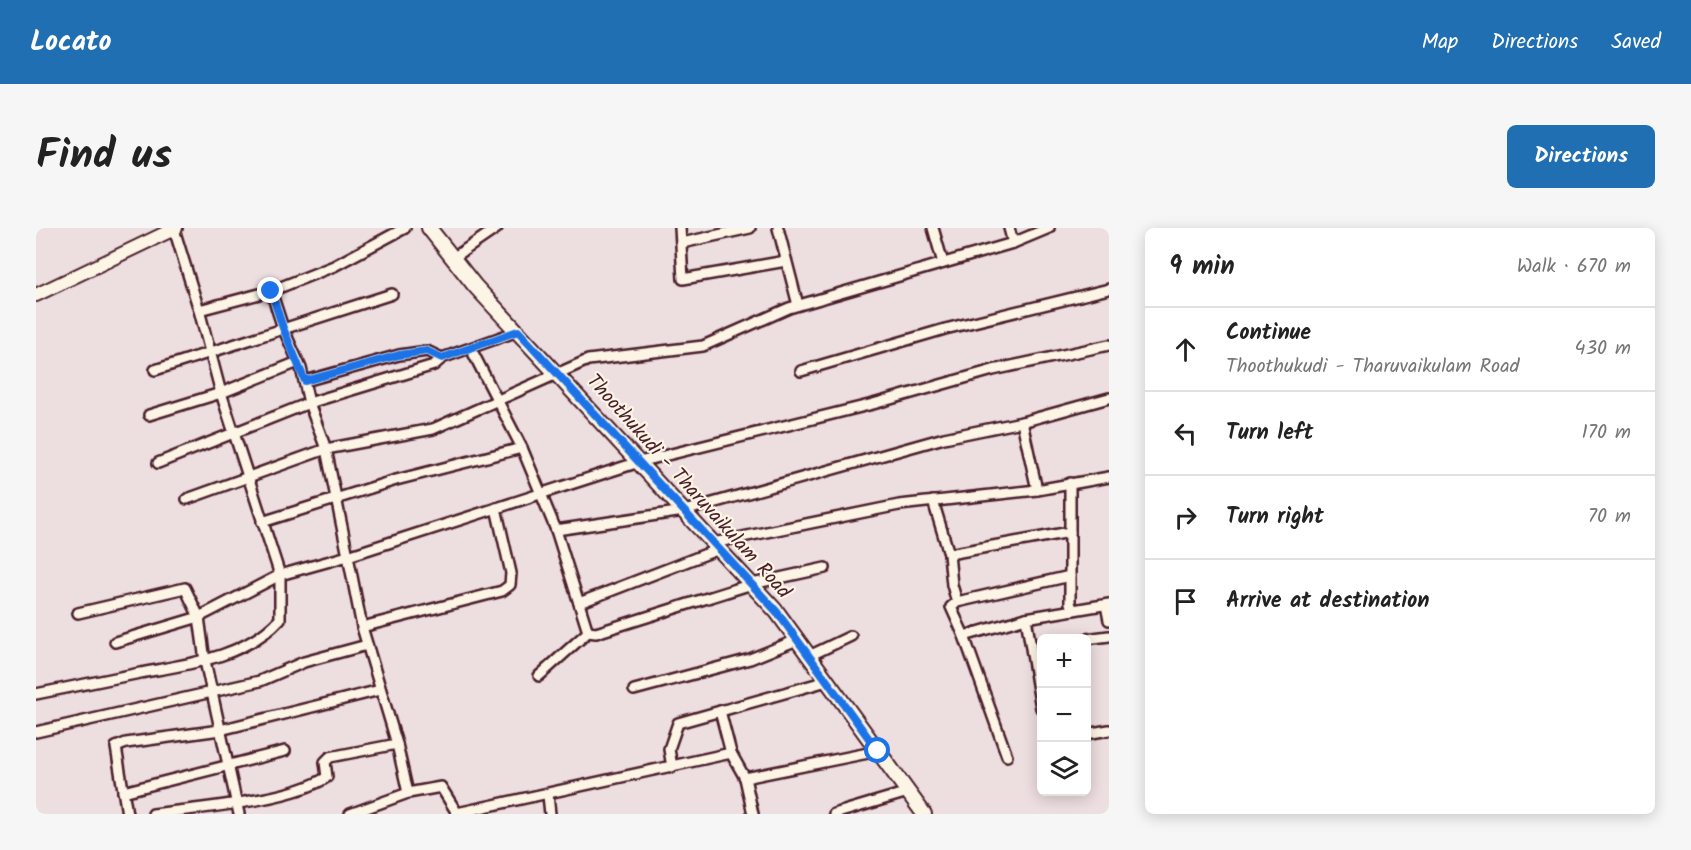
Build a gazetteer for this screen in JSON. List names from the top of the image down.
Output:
{
  "streets": {
    "main road": ["Thoothukudi - Tharuvaikulam Road"]
  },
  "page": {
    "header": "Locato",
    "nav": ["Map", "Directions", "Saved"],
    "title": "Find us",
    "buttons": "Directions",
    "heading": ["9 min", "Walk · 670 m"],
    "list": [
      ["Continue", "Thoothukudi - Tharuvaikulam Road", "430 m"],
      ["Turn left", "170 m"],
      ["Turn right", "70 m"],
      "Arrive at destination"
    ],
    "map_buttons": ["+", "−"]
  }
}
